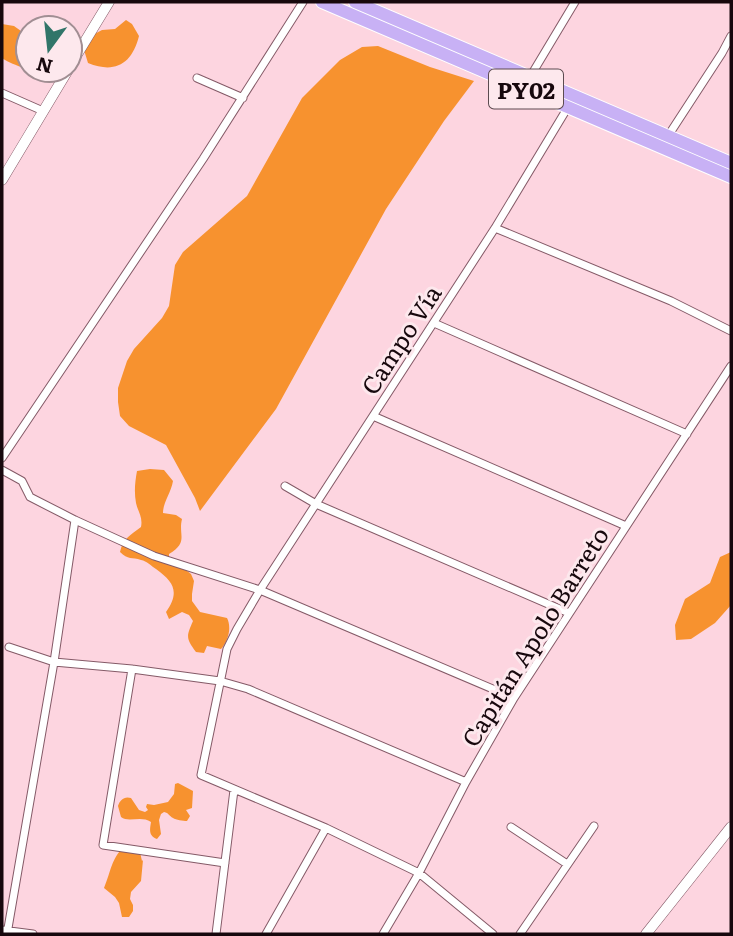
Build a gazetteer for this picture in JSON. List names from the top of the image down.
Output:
{
  "streets": {
    "highway": ["PY02"],
    "street": ["Campo Vía", "Capitán Apolo Barreto"]
  },
  "crossings": [
    ["PY02", "Campo Vía"]
  ],
  "north": "bottom"
}
